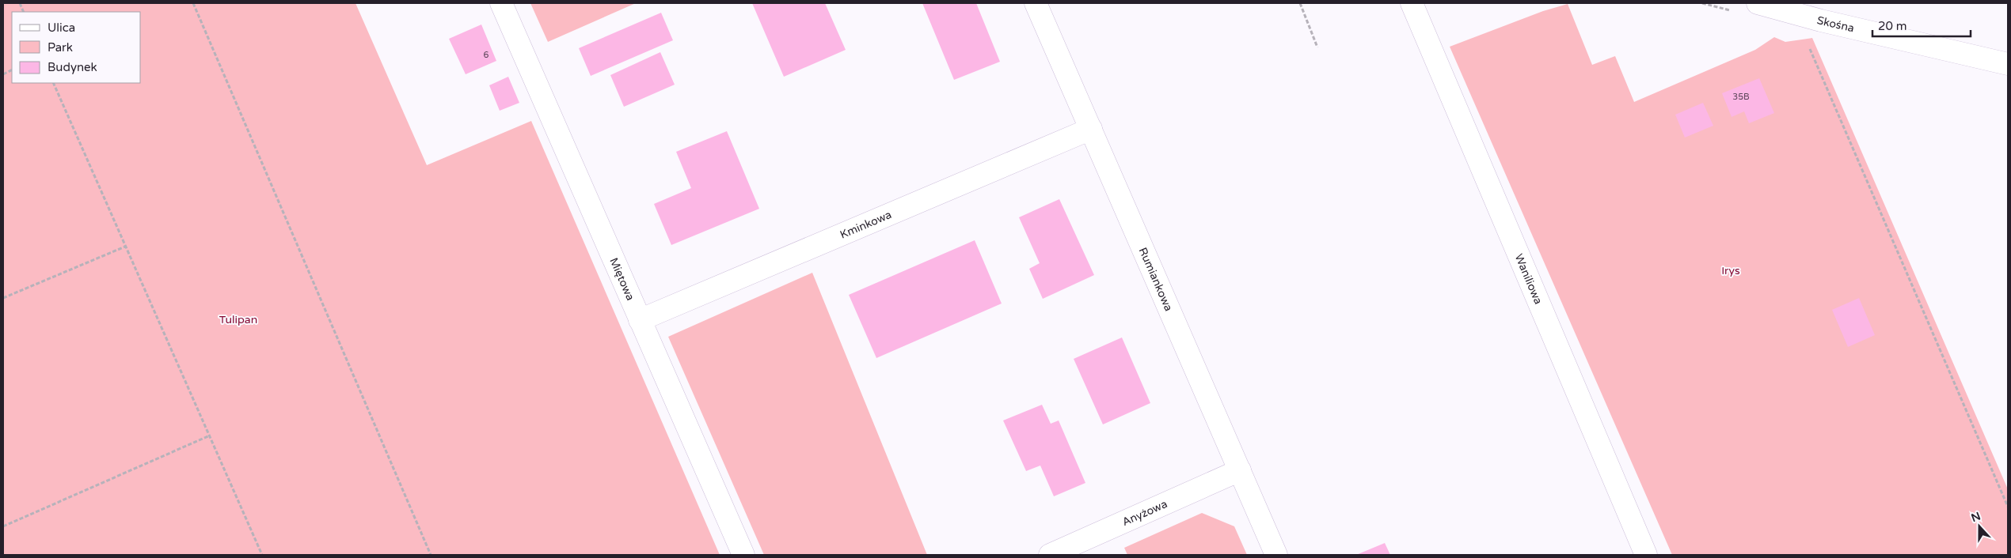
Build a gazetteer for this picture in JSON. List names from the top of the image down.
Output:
{
  "streets": {
    "street": [
      "Skośna",
      "Kminkowa",
      "Miętowa",
      "Rumiankowa",
      "Waniliowa",
      "Anyżowa"
    ]
  },
  "crossings": [
    ["Kminkowa", "Miętowa"],
    ["Kminkowa", "Rumiankowa"],
    ["Rumiankowa", "Anyżowa"]
  ],
  "parks": ["Irys", "Tulipan"],
  "house_numbers": ["6", "35B"],
  "legend": ["Ulica", "Park", "Budynek"],
  "scale_bar": "20 m",
  "north": "top"
}
